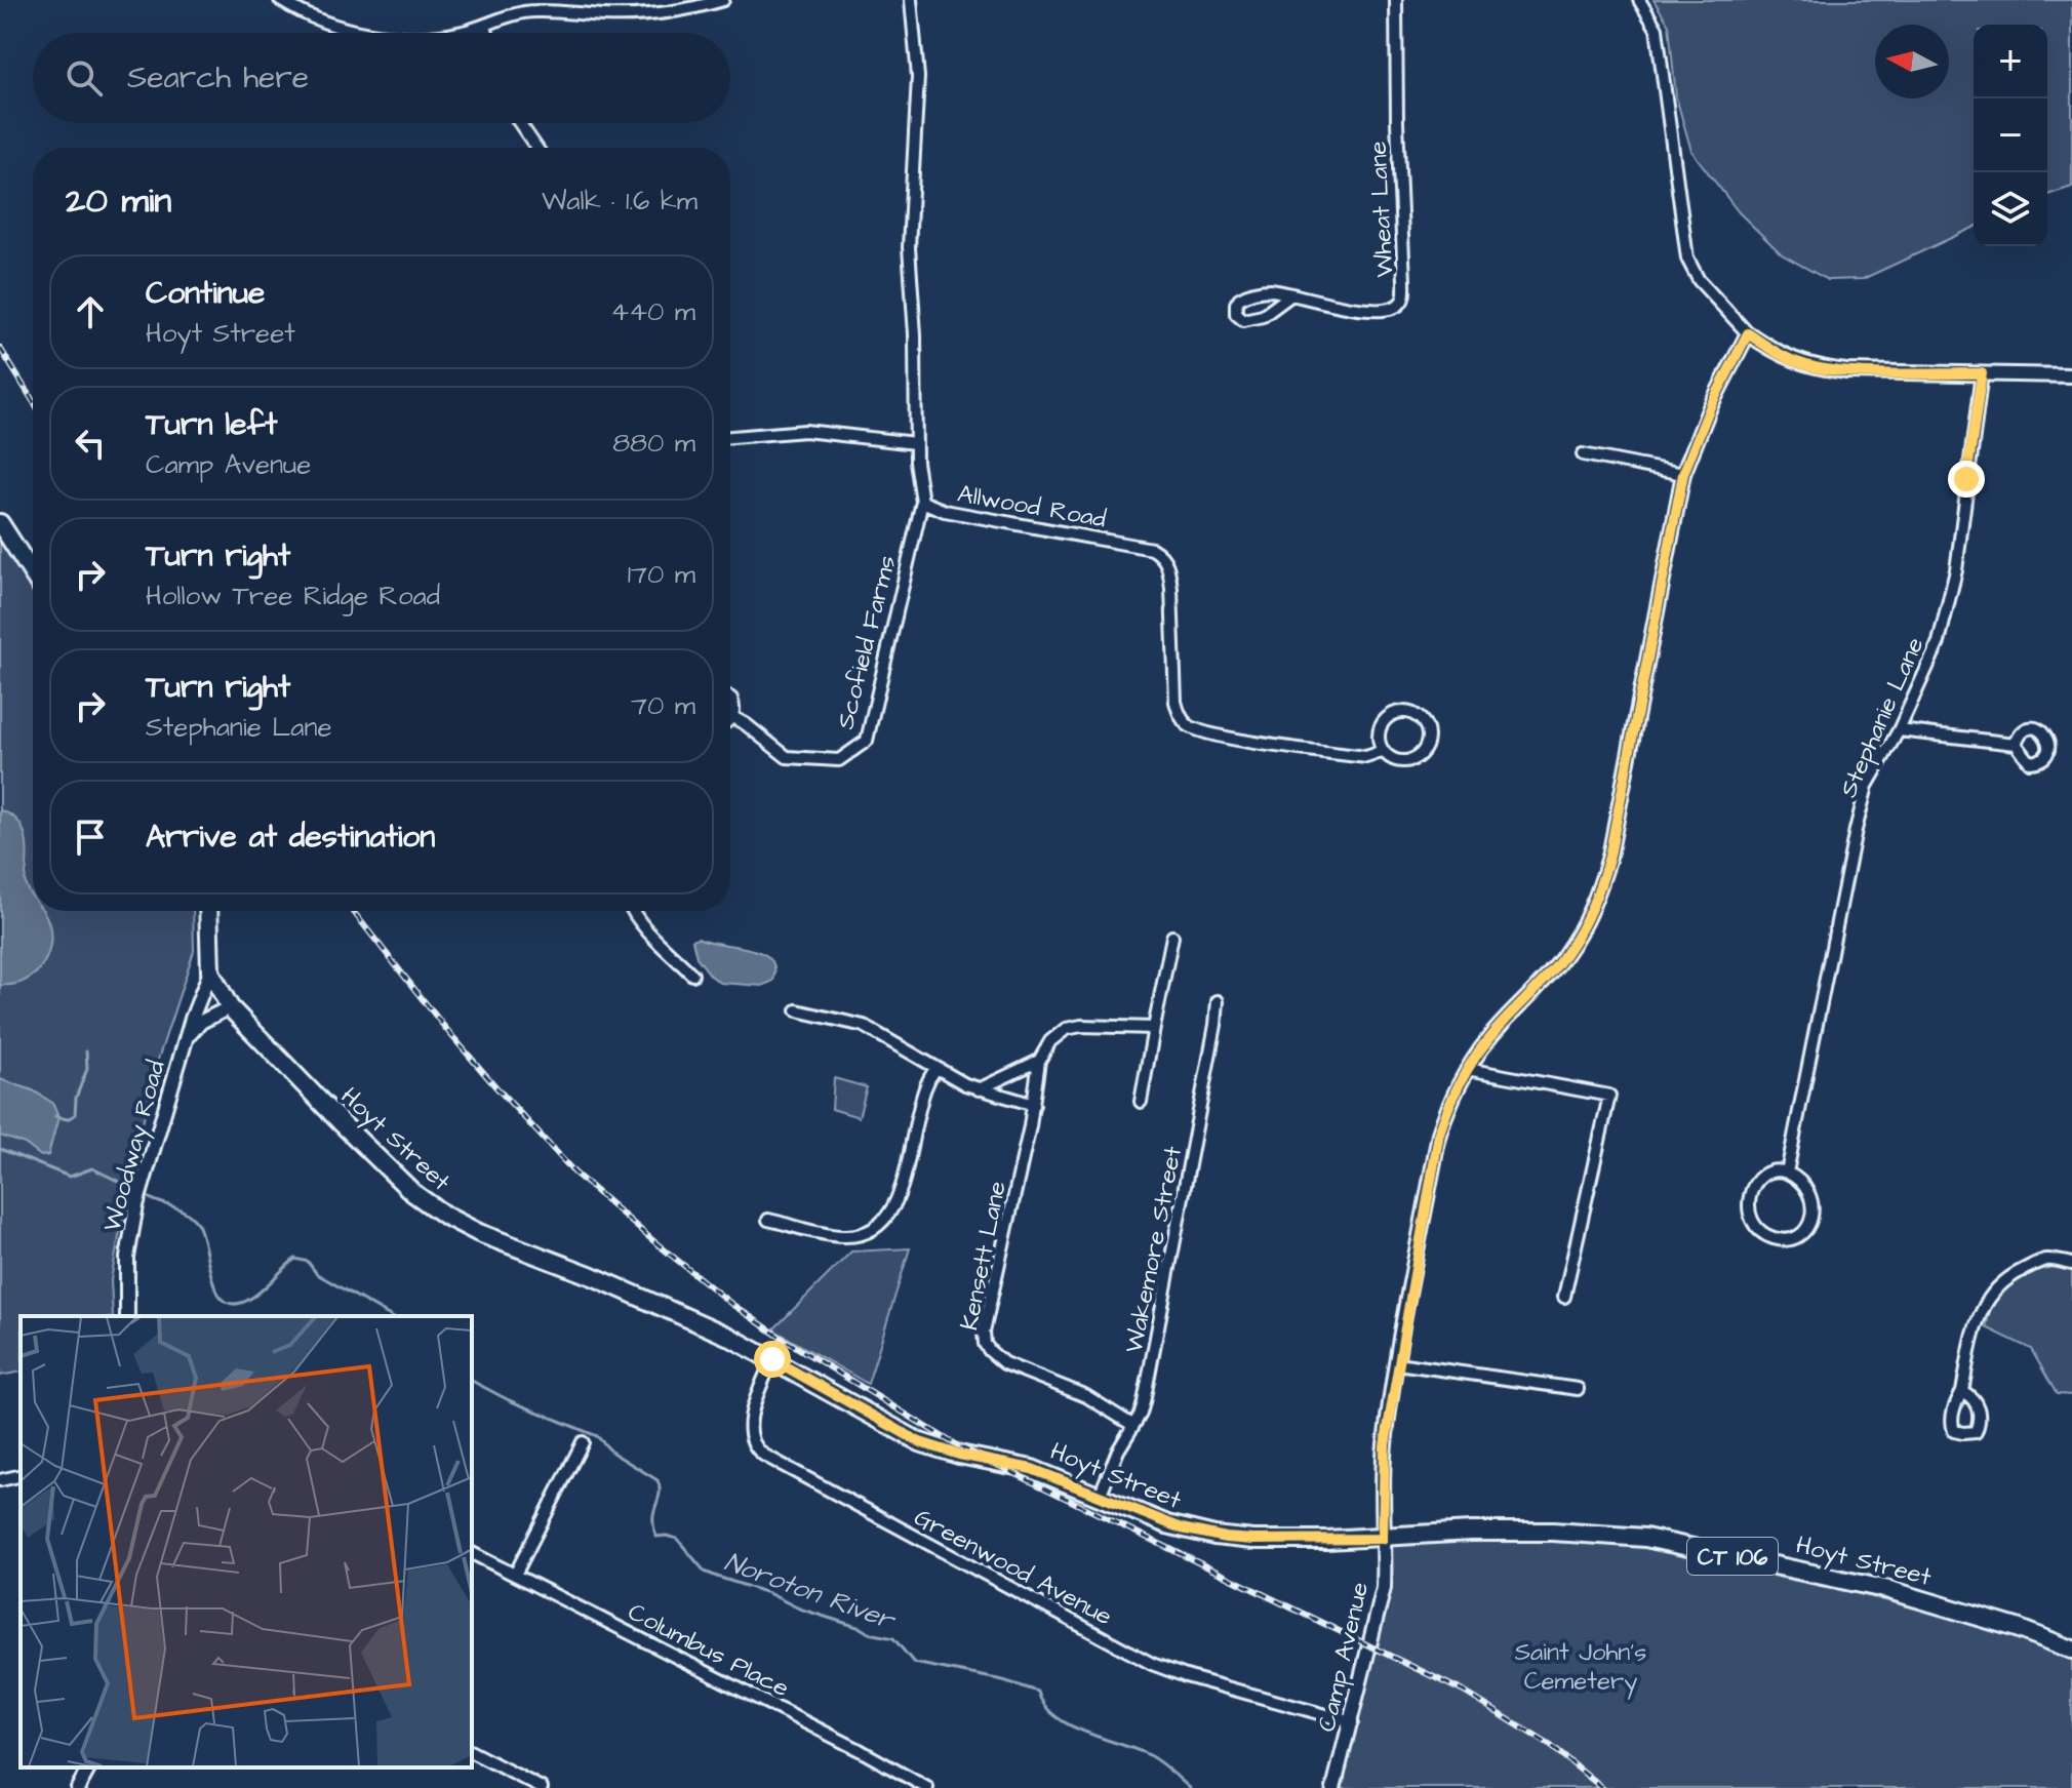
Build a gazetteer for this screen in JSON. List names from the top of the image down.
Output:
{
  "streets": {
    "main road": ["Hoyt Street", "CT 106"],
    "street": [
      "Wheat Lane",
      "Allwood Road",
      "Scofield Farms",
      "Stephanie Lane",
      "Woodway Road",
      "Wakemore Street",
      "Kensett Lane",
      "Greenwood Avenue",
      "Columbus Place",
      "Camp Avenue"
    ]
  },
  "crossings": [
    ["Allwood Road", "Scofield Farms"],
    ["Hoyt Street", "Woodway Road"],
    ["Hoyt Street", "Wakemore Street"],
    ["Hoyt Street", "Greenwood Avenue"],
    ["Hoyt Street", "Camp Avenue"],
    ["Wakemore Street", "Kensett Lane"],
    ["Greenwood Avenue", "Camp Avenue"]
  ],
  "water": ["Noroton River"],
  "parks": ["Saint John's Cemetery"],
  "north": "left",
  "page": {
    "map_buttons": ["+", "−"],
    "search": "Search here",
    "heading": ["20 min", "Walk · 1.6 km"],
    "list": [
      ["Continue", "Hoyt Street", "440 m"],
      ["Turn left", "Camp Avenue", "880 m"],
      ["Turn right", "Hollow Tree Ridge Road", "170 m"],
      ["Turn right", "Stephanie Lane", "70 m"],
      "Arrive at destination"
    ]
  }
}
